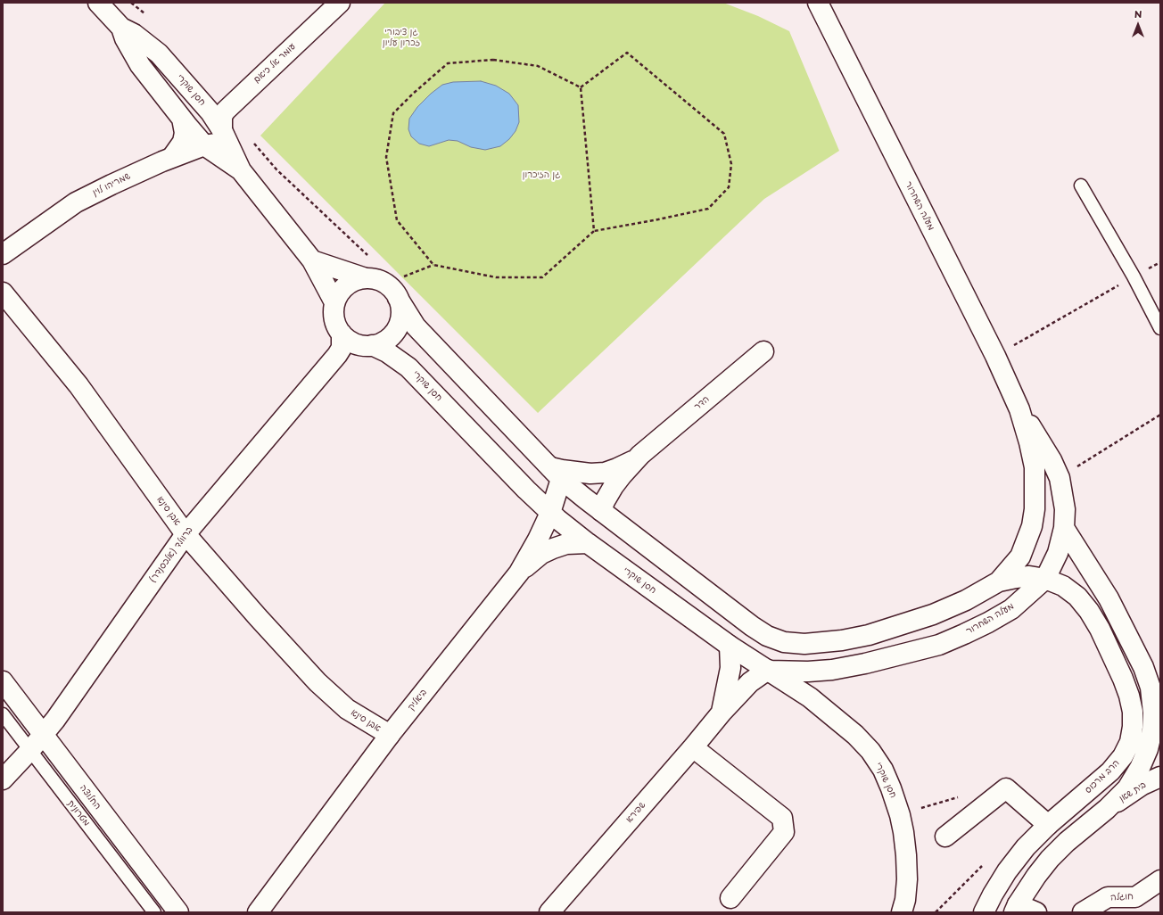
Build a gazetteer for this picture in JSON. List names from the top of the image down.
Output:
{
  "streets": {
    "street": [
      "עומר אל כיאם",
      "חסן שוקרי",
      "שמריהו לוין",
      "מעלה השחרור",
      "הדר",
      "אבן סינא",
      "ברוולד (אלכסנדר)",
      "ביאליק",
      "הרב מרכוס",
      "בית שאן",
      "החלוצה",
      "שפירא",
      "חוגלה"
    ],
    "lane": ["מטרונית"]
  },
  "crossings": [
    ["עומר אל כיאם", "חסן שוקרי"],
    ["חסן שוקרי", "שמריהו לוין"],
    ["חסן שוקרי", "מעלה השחרור"],
    ["חסן שוקרי", "ברוולד (אלכסנדר)"],
    ["חסן שוקרי", "ביאליק"],
    ["חסן שוקרי", "שפירא"],
    ["מעלה השחרור", "הדר"],
    ["מעלה השחרור", "הרב מרכוס"],
    ["מעלה השחרור", "שפירא"],
    ["הדר", "ביאליק"],
    ["אבן סינא", "ברוולד (אלכסנדר)"],
    ["אבן סינא", "ביאליק"],
    ["ברוולד (אלכסנדר)", "החלוצה"],
    ["ברוולד (אלכסנדר)", "מטרונית"]
  ],
  "parks": ["גן ציבורי זכרון עליון", "גן הזיכרון"],
  "north": "top"
}
